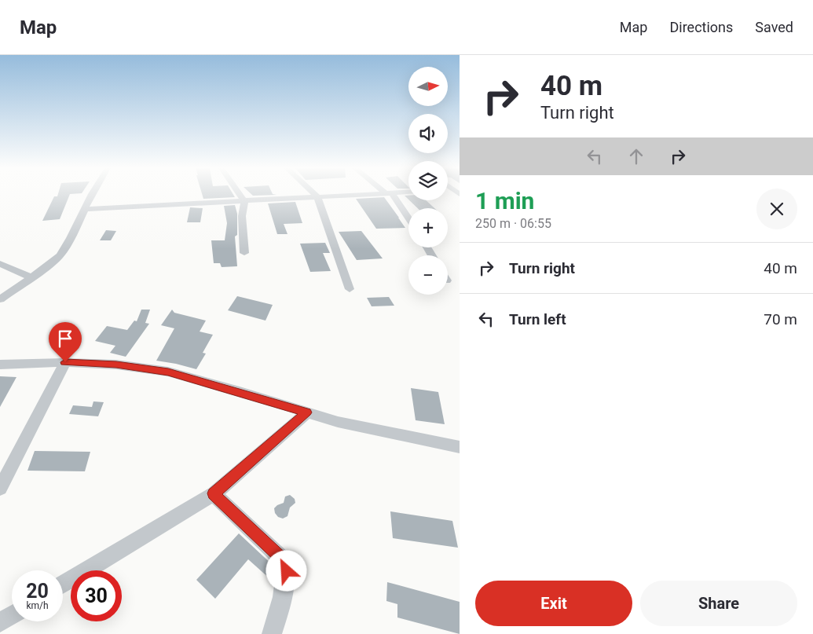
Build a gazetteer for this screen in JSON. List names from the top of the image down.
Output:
{
  "north": "right",
  "page": {
    "header": "Map",
    "nav": ["Map", "Directions", "Saved"],
    "turn": ["40 m", "Turn right"],
    "map_buttons": ["+", "−"],
    "heading": ["1 min", "250 m · 06:55"],
    "list": [
      {
        "name": "Turn right",
        "value": "40 m"
      },
      {
        "name": "Turn left",
        "value": "70 m"
      }
    ],
    "speed": "20 km/h",
    "limit": "30",
    "buttons": ["Exit", "Share"]
  }
}
